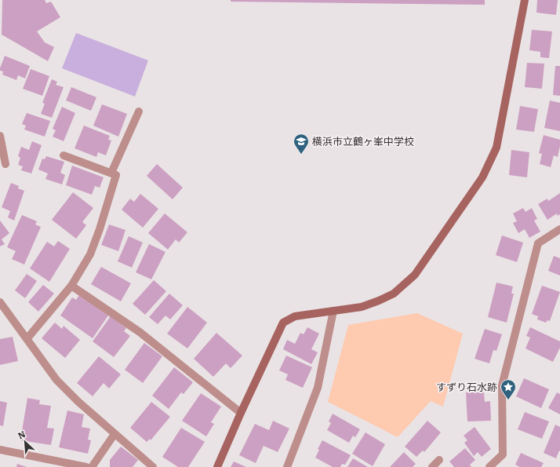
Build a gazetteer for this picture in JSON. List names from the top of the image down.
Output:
{
  "places": {
    "school or university": ["横浜市立鶴ヶ峯中学校"],
    "place": ["すずり石水跡"]
  },
  "north": "top left"
}
